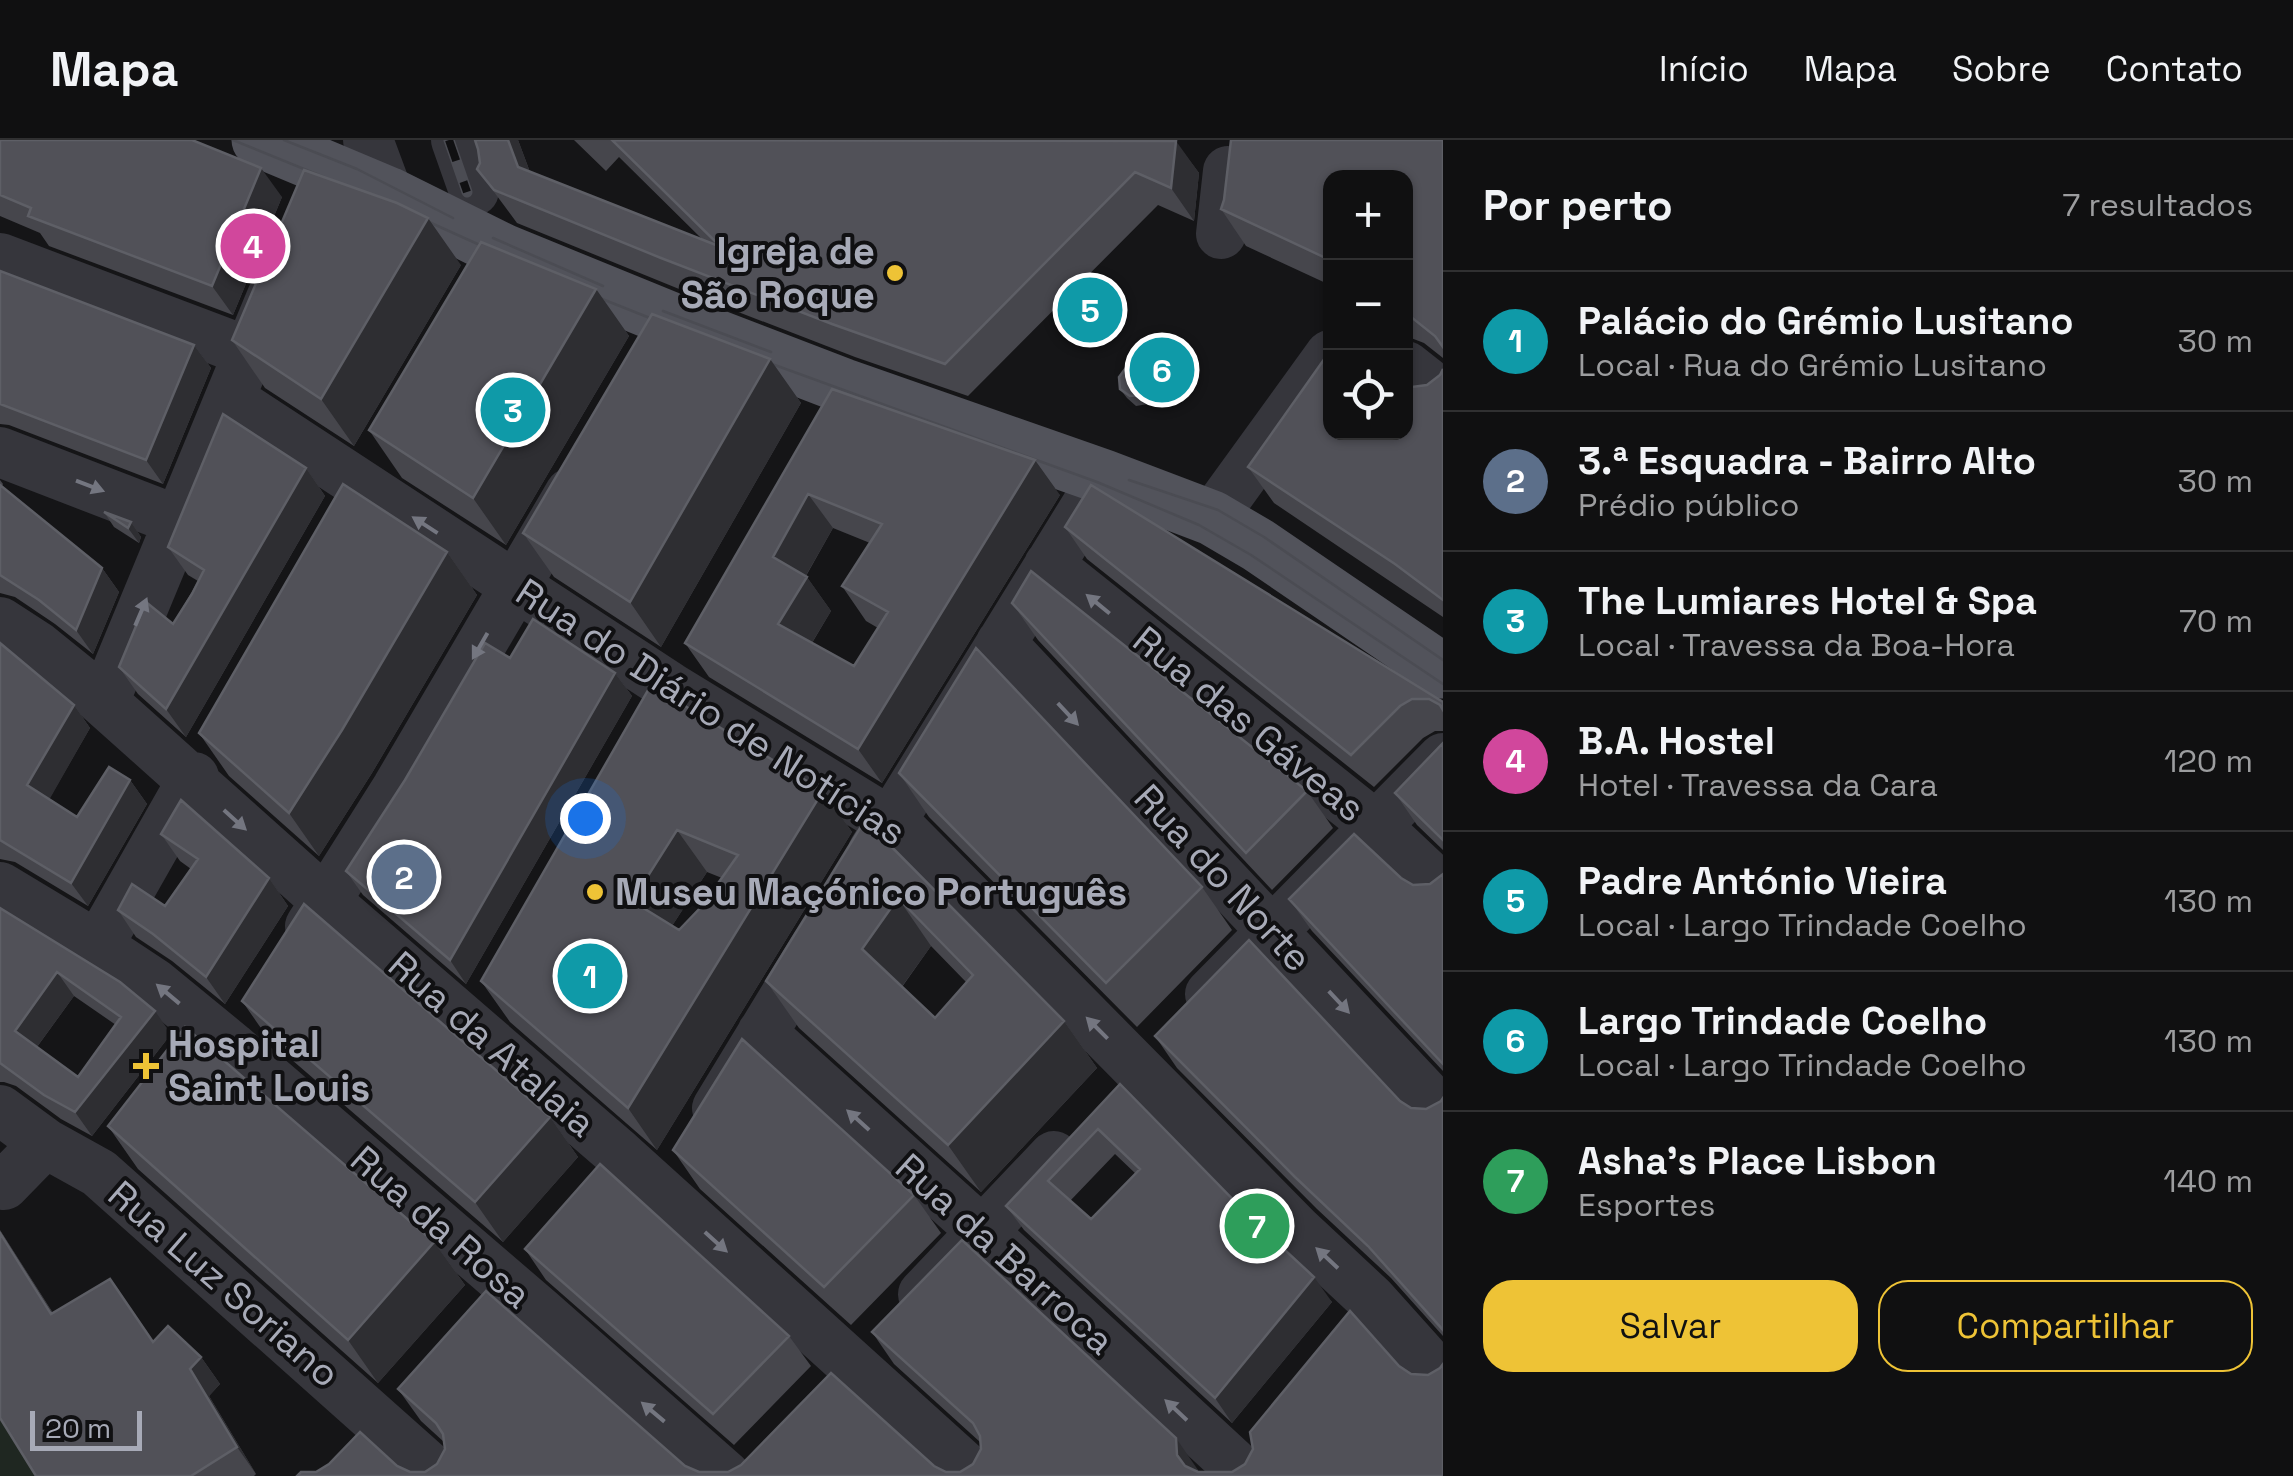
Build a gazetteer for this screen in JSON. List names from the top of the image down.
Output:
{
  "streets": {
    "street": [
      "Rua do Diário de Notícias",
      "Rua das Gáveas",
      "Rua do Norte",
      "Rua da Atalaia",
      "Rua da Rosa",
      "Rua da Barroca",
      "Rua Luz Soriano"
    ]
  },
  "one_way": [
    "Rua do Diário de Notícias",
    "Rua das Gáveas",
    "Rua do Norte",
    "Rua da Rosa",
    "Rua da Barroca"
  ],
  "places": {
    "other": ["Igreja de São Roque", "Museu Maçónico Português"],
    "health": ["Hospital Saint Louis"]
  },
  "scale_bar": "20 m",
  "page": {
    "header": "Mapa",
    "nav": [
      "Início",
      "Mapa",
      "Sobre",
      "Contato"
    ],
    "heading": ["Por perto", "7 resultados"],
    "map_buttons": ["+", "−"],
    "pins": [
      "4",
      "5",
      "6",
      "3",
      "2",
      "1",
      "7"
    ],
    "list": [
      {
        "mark": "1",
        "name": "Palácio do Grémio Lusitano",
        "note": "Local · Rua do Grémio Lusitano",
        "value": "30 m"
      },
      {
        "mark": "2",
        "name": "3.ª Esquadra - Bairro Alto",
        "note": "Prédio público",
        "value": "30 m"
      },
      {
        "mark": "3",
        "name": "The Lumiares Hotel & Spa",
        "note": "Local · Travessa da Boa-Hora",
        "value": "70 m"
      },
      {
        "mark": "4",
        "name": "B.A. Hostel",
        "note": "Hotel · Travessa da Cara",
        "value": "120 m"
      },
      {
        "mark": "5",
        "name": "Padre António Vieira",
        "note": "Local · Largo Trindade Coelho",
        "value": "130 m"
      },
      {
        "mark": "6",
        "name": "Largo Trindade Coelho",
        "note": "Local · Largo Trindade Coelho",
        "value": "130 m"
      },
      {
        "mark": "7",
        "name": "Asha's Place Lisbon",
        "note": "Esportes",
        "value": "140 m"
      }
    ],
    "buttons": ["Salvar", "Compartilhar"],
    "scale": "20 m"
  }
}
